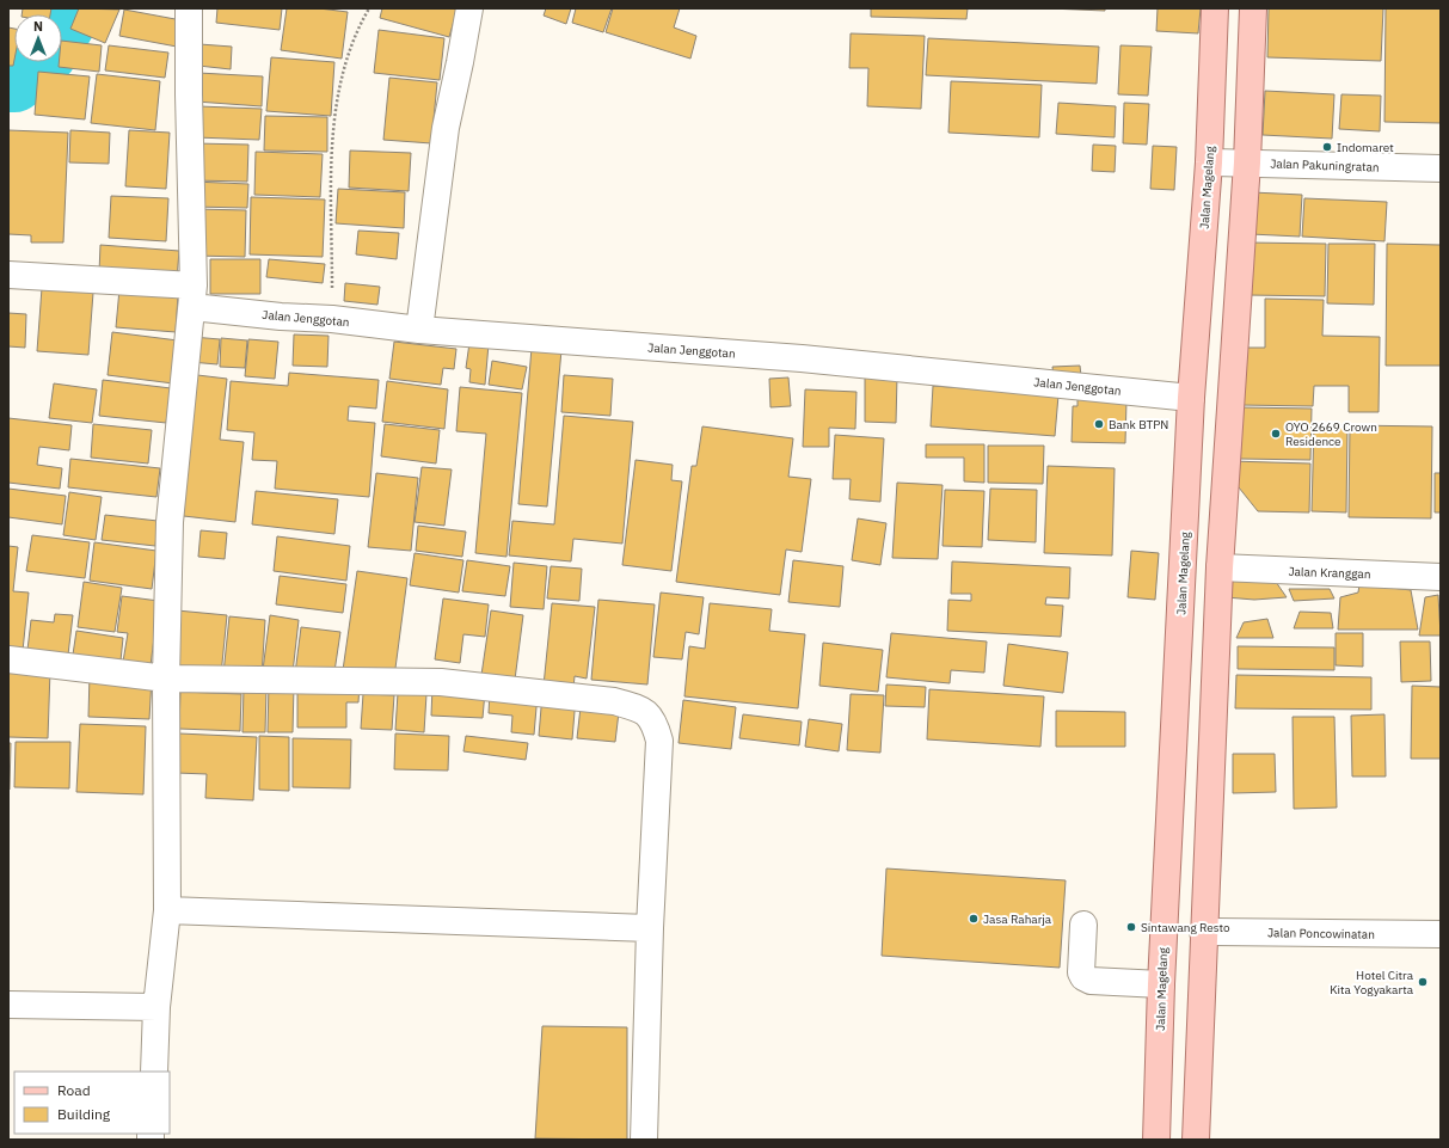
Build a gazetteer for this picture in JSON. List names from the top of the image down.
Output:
{
  "streets": {
    "main road": ["Jalan Magelang"],
    "street": [
      "Jalan Pakuningratan",
      "Jalan Jenggotan",
      "Jalan Kranggan",
      "Jalan Poncowinatan"
    ]
  },
  "crossings": [
    ["Jalan Pakuningratan", "Jalan Magelang"],
    ["Jalan Magelang", "Jalan Jenggotan"]
  ],
  "places": [
    "Indomaret",
    "Bank BTPN",
    "OYO 2669 Crown Residence",
    "Jasa Raharja",
    "Sintawang Resto",
    "Hotel Citra Kita Yogyakarta"
  ],
  "legend": ["Road", "Building"],
  "north": "top"
}
